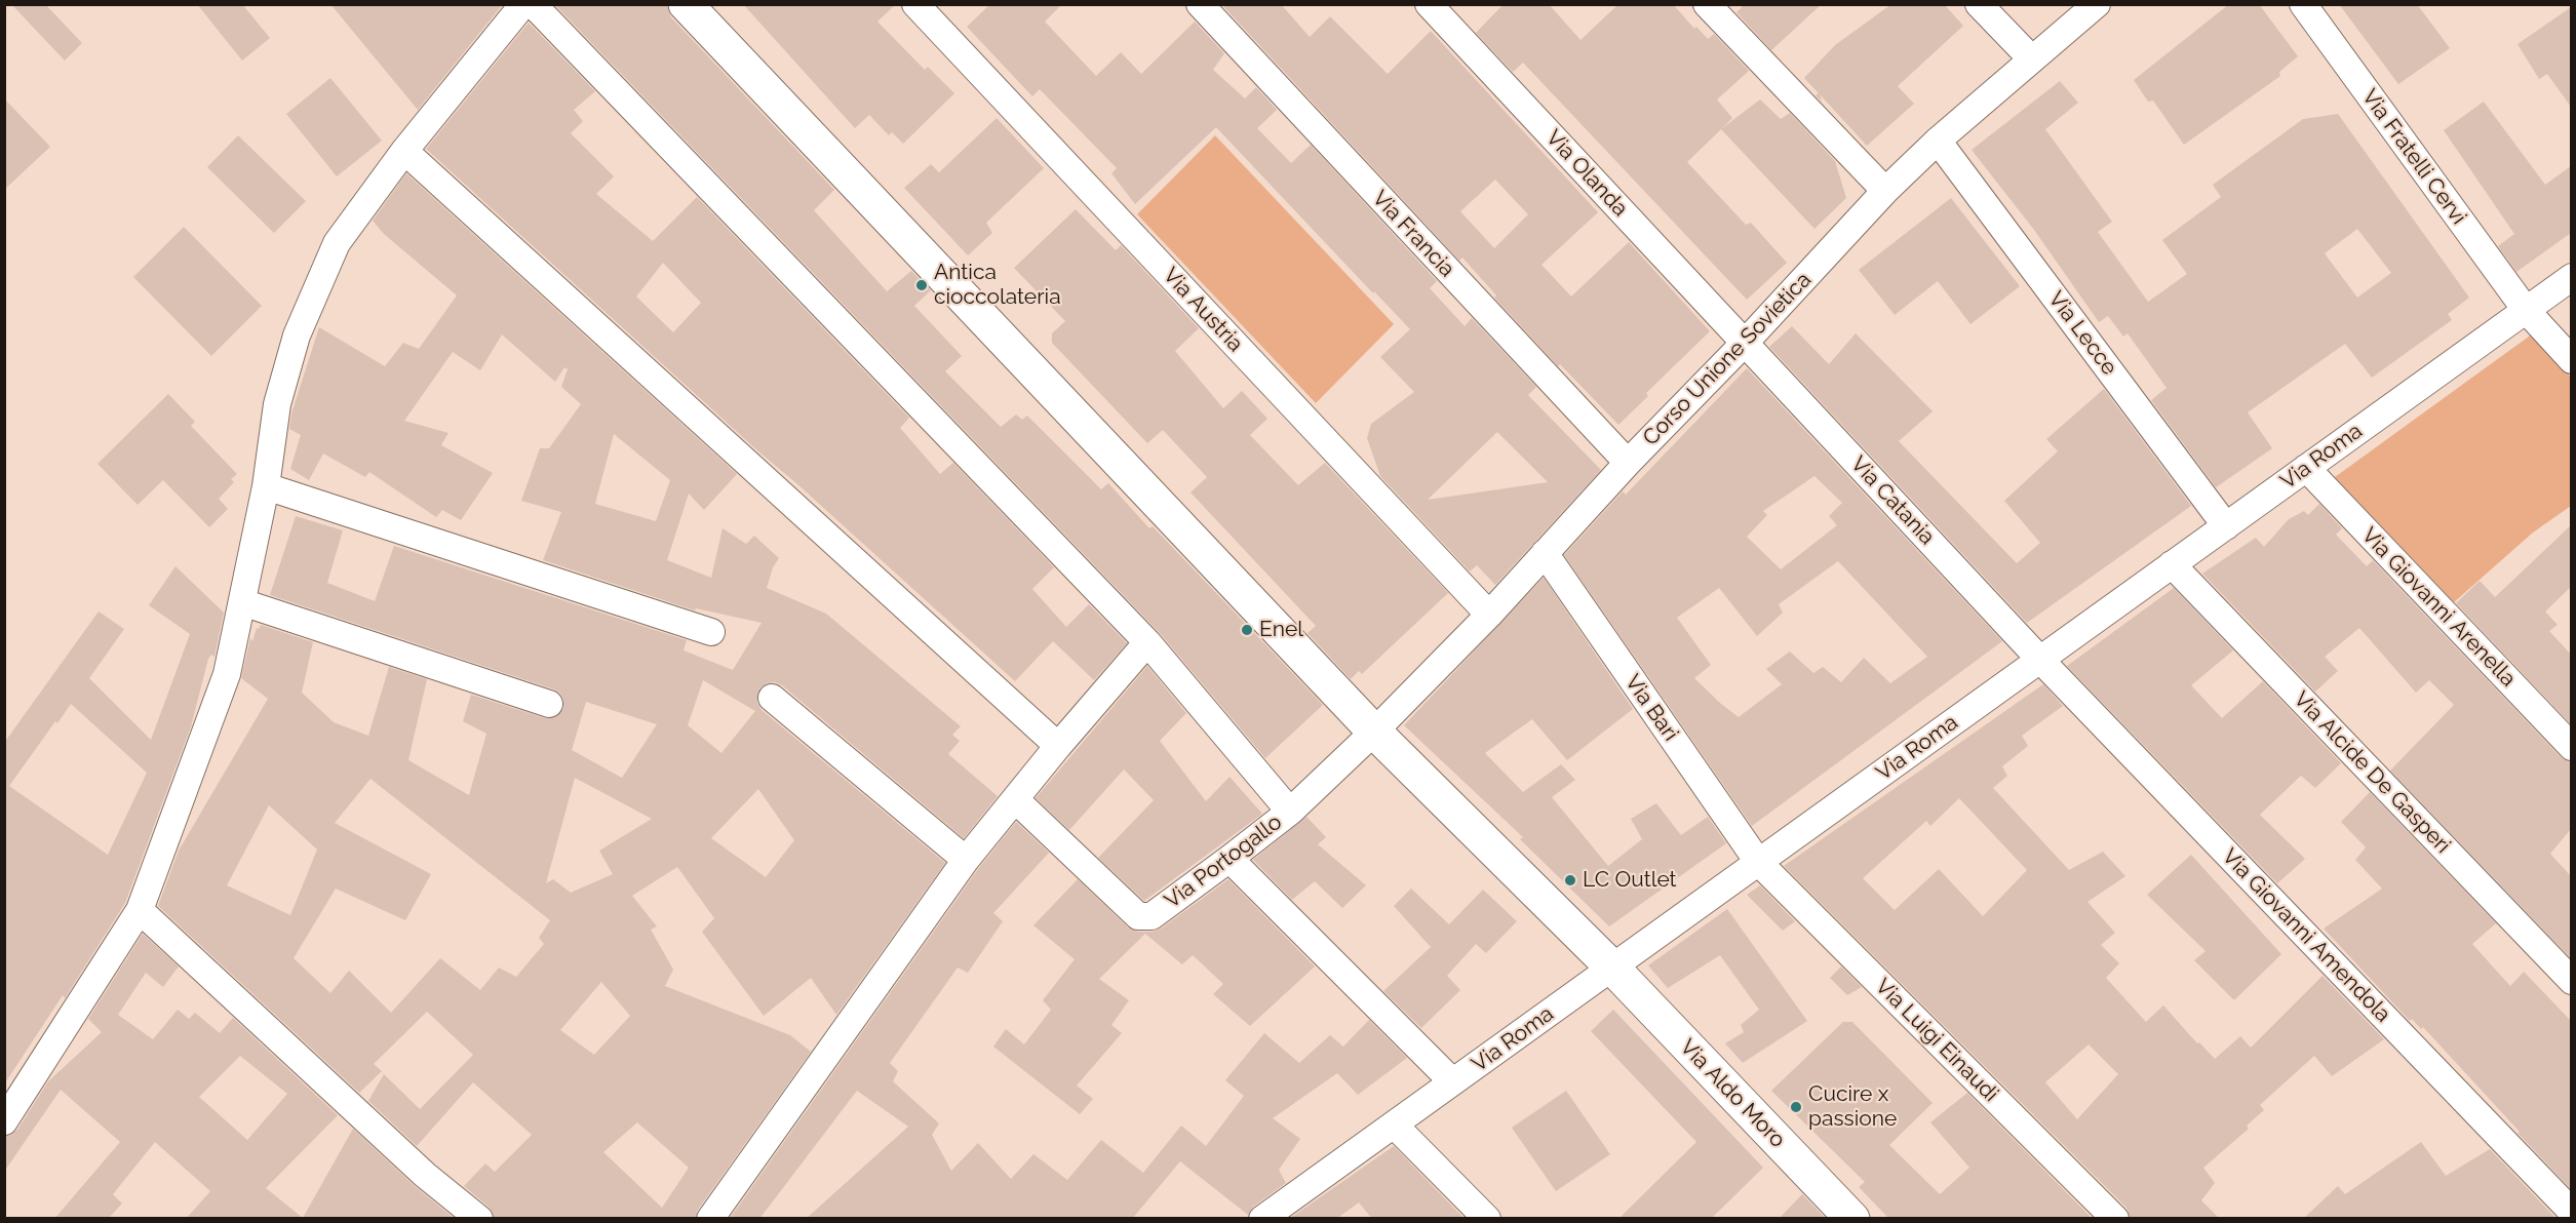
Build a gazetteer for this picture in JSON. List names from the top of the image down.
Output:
{
  "streets": {
    "street": [
      "Via Fratelli Cervi",
      "Via Olanda",
      "Via Francia",
      "Via Austria",
      "Via Lecce",
      "Corso Unione Sovietica",
      "Via Roma",
      "Via Catania",
      "Via Giovanni Arenella",
      "Via Bari",
      "Via Alcide De Gasperi",
      "Via Portogallo",
      "Via Giovanni Amendola",
      "Via Luigi Einaudi",
      "Via Aldo Moro"
    ]
  },
  "crossings": [
    ["Via Fratelli Cervi", "Via Roma"],
    ["Via Olanda", "Corso Unione Sovietica"],
    ["Via Olanda", "Via Catania"],
    ["Via Francia", "Corso Unione Sovietica"],
    ["Via Austria", "Corso Unione Sovietica"],
    ["Via Lecce", "Corso Unione Sovietica"],
    ["Via Lecce", "Via Roma"],
    ["Corso Unione Sovietica", "Via Catania"],
    ["Corso Unione Sovietica", "Via Bari"],
    ["Corso Unione Sovietica", "Via Portogallo"],
    ["Corso Unione Sovietica", "Via Aldo Moro"],
    ["Via Roma", "Via Catania"],
    ["Via Roma", "Via Giovanni Arenella"],
    ["Via Roma", "Via Bari"],
    ["Via Roma", "Via Alcide De Gasperi"],
    ["Via Roma", "Via Giovanni Amendola"],
    ["Via Roma", "Via Luigi Einaudi"],
    ["Via Roma", "Via Aldo Moro"],
    ["Via Catania", "Via Giovanni Amendola"],
    ["Via Bari", "Via Luigi Einaudi"],
    ["Via Portogallo", "Via Aldo Moro"]
  ],
  "places": [
    "Antica cioccolateria",
    "Enel",
    "LC Outlet",
    "Cucire x passione"
  ]
}
